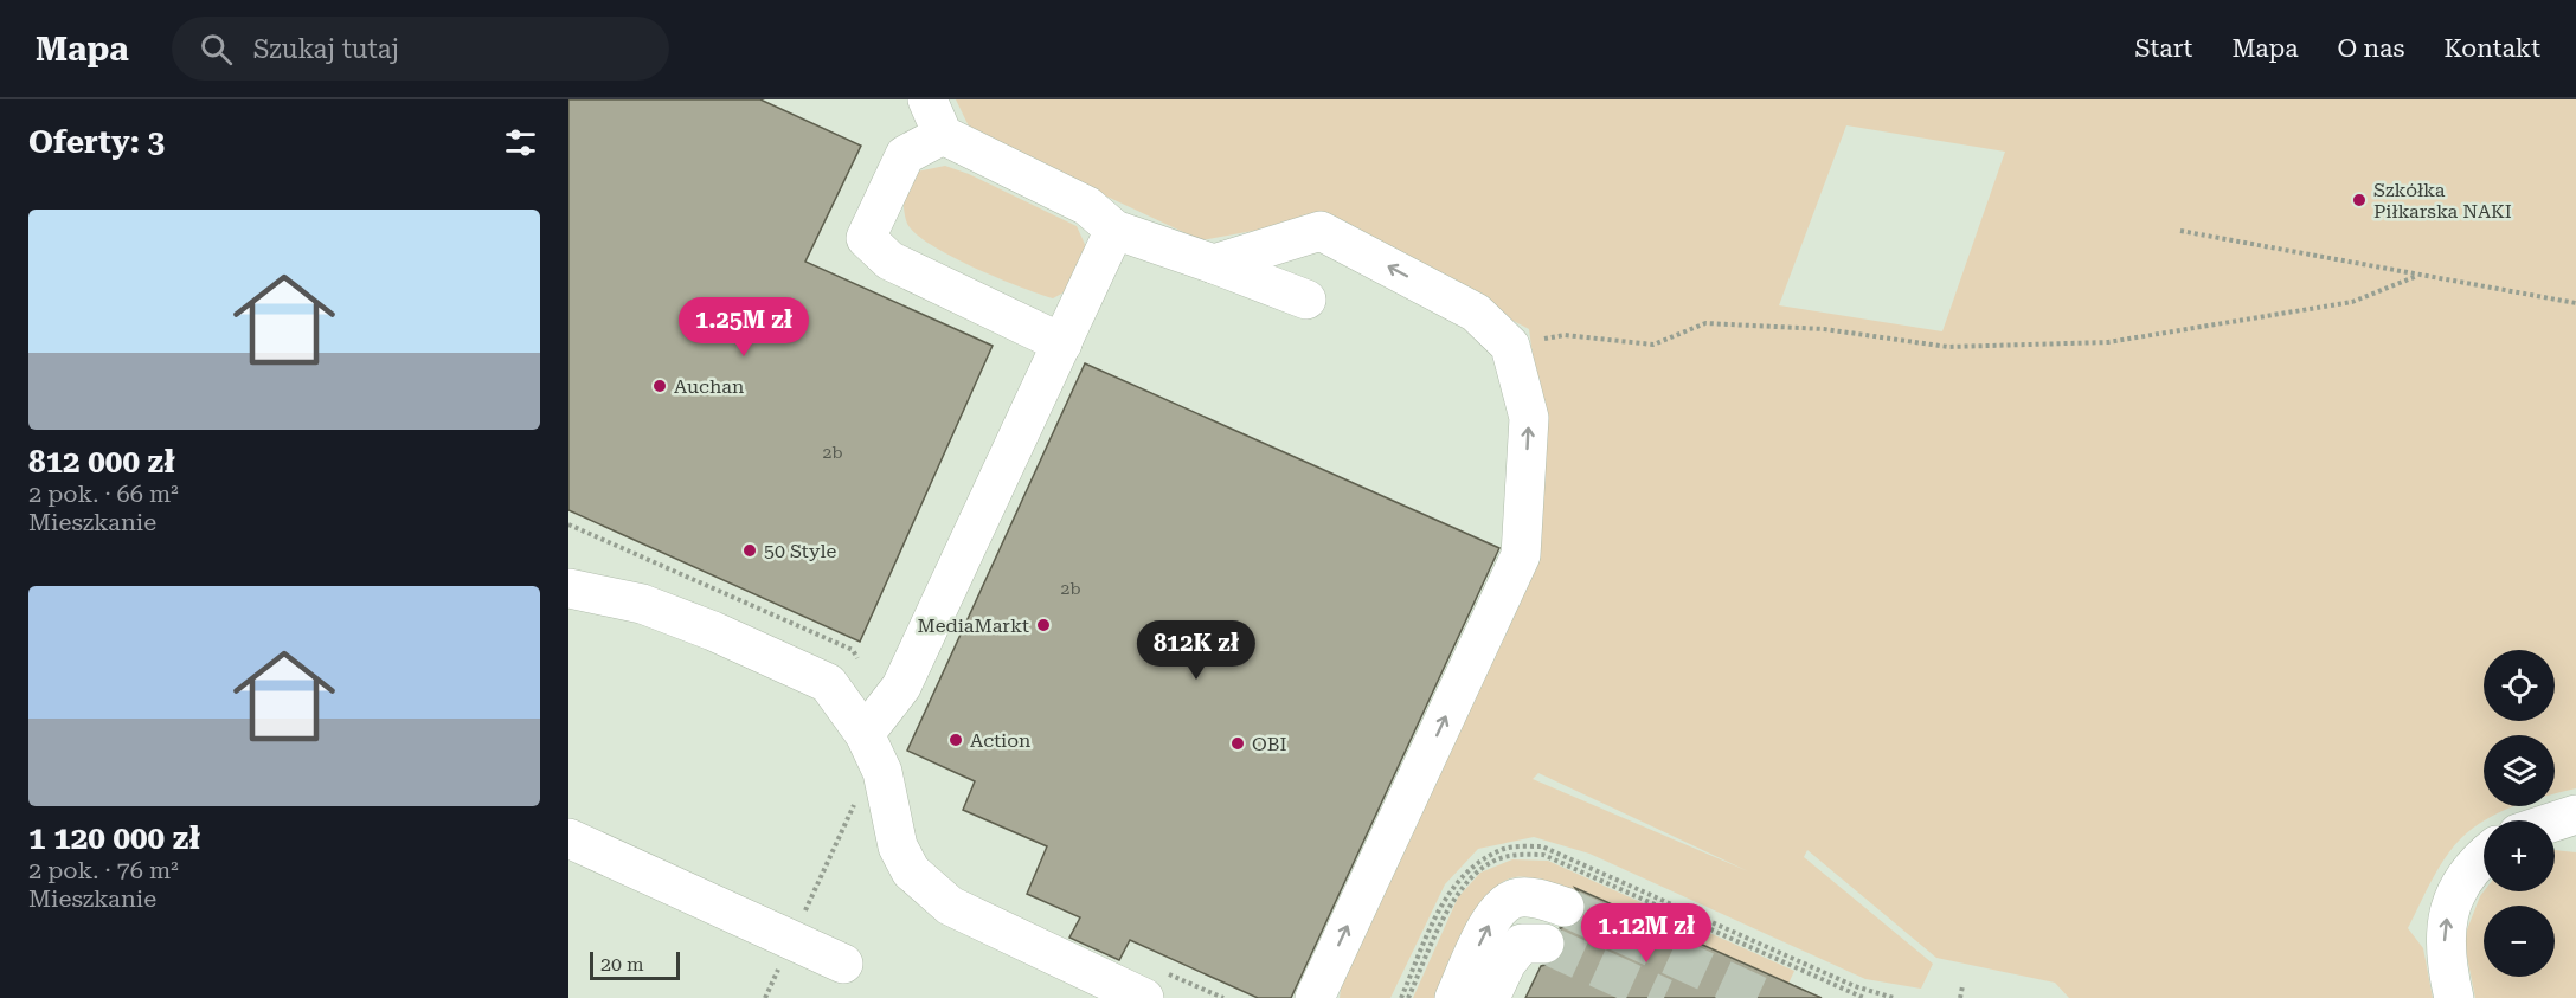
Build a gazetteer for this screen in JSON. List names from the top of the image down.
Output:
{
  "places": [
    "Szkółka Piłkarska NAKI",
    "Auchan",
    "50 Style",
    "MediaMarkt",
    "Action",
    "OBI"
  ],
  "house_numbers": ["2b", "2b"],
  "scale_bar": "20 m",
  "page": {
    "header": "Mapa",
    "search": "Szukaj tutaj",
    "nav": [
      "Start",
      "Mapa",
      "O nas",
      "Kontakt"
    ],
    "heading": "Oferty: 3",
    "list": [
      {
        "name": "812 000 zł",
        "note": "2 pok. · 66 m² · Mieszkanie"
      },
      {
        "name": "1 120 000 zł",
        "note": "2 pok. · 76 m² · Mieszkanie"
      }
    ],
    "price": ["1.25M zł", "812K zł", "1.12M zł"],
    "map_buttons": ["+", "−"],
    "scale": "20 m"
  }
}
